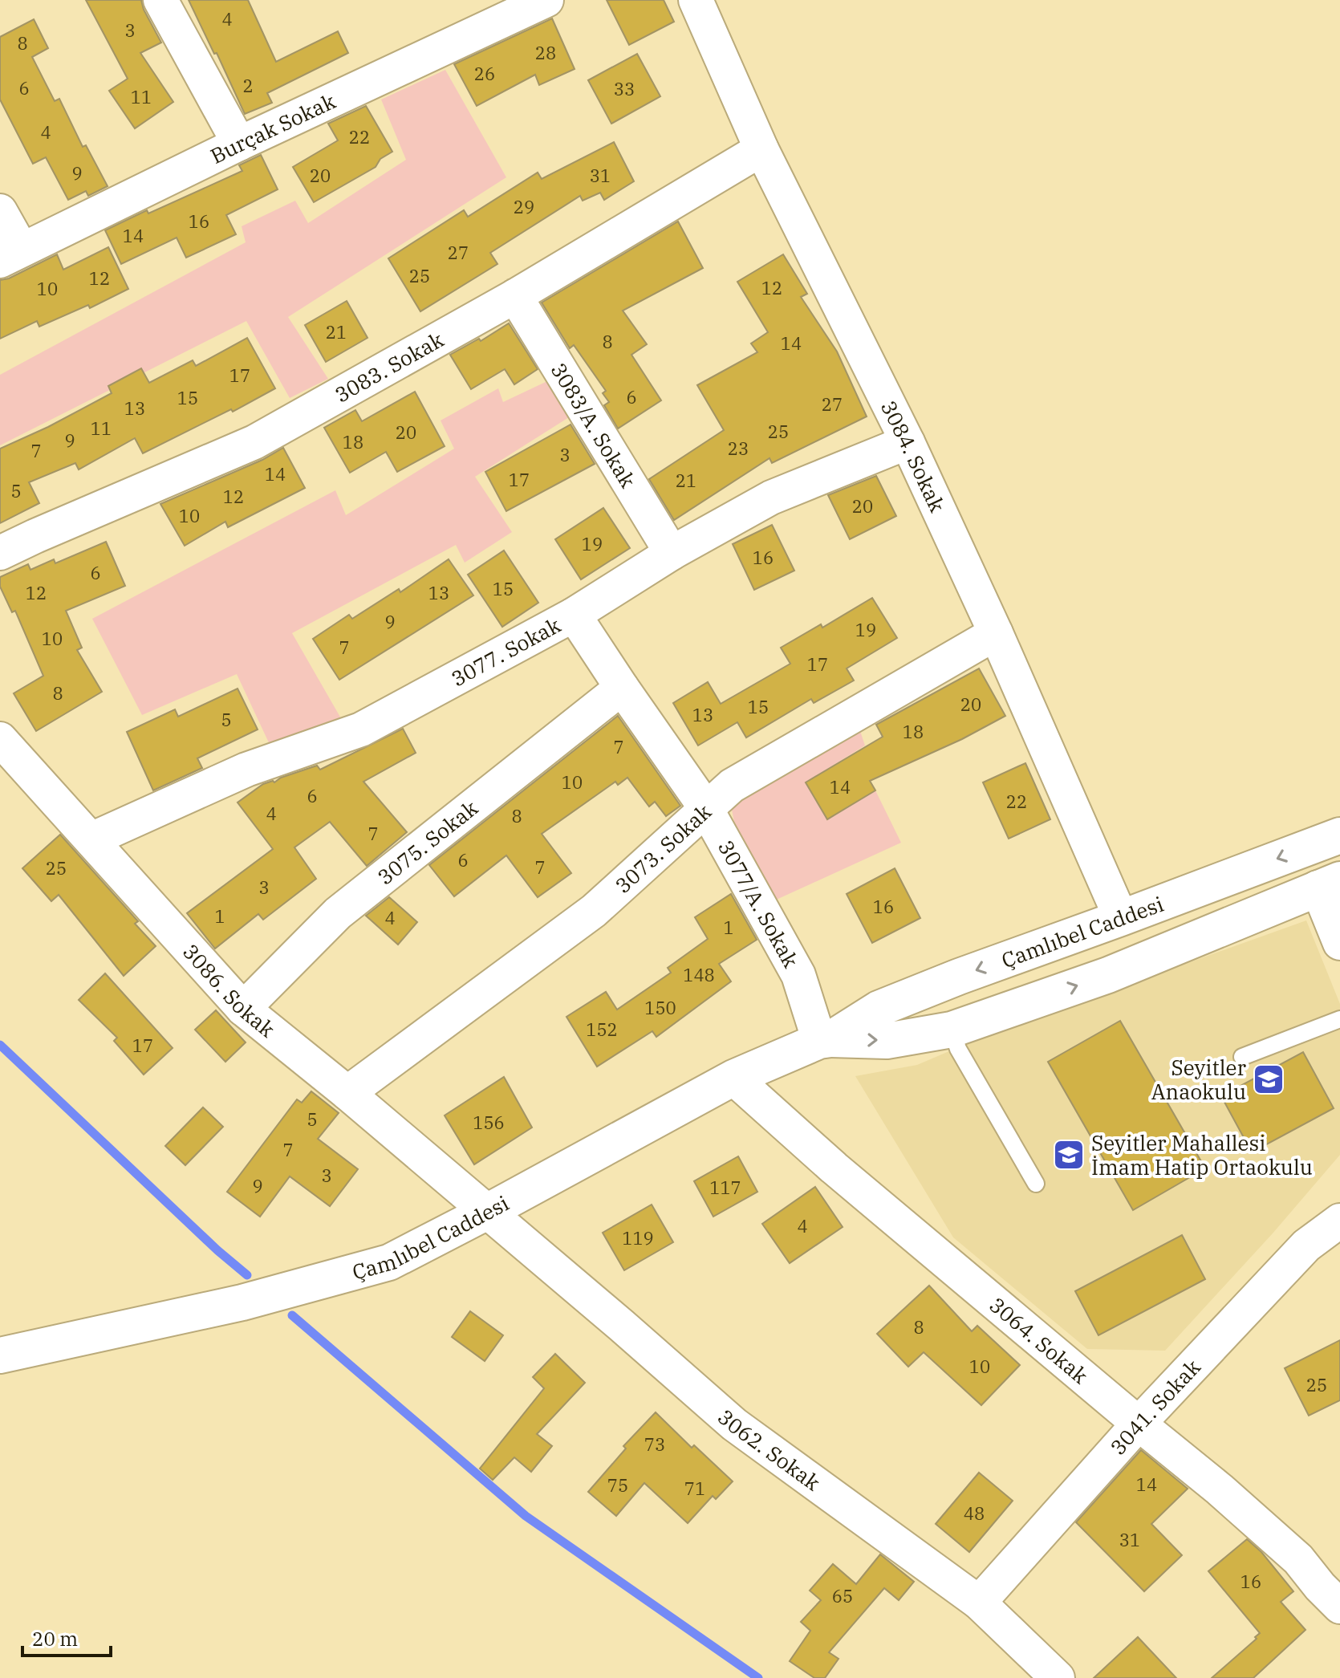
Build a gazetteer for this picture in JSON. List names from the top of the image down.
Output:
{
  "streets": {
    "street": [
      "Burçak Sokak",
      "3083. Sokak",
      "3083/A. Sokak",
      "3084. Sokak",
      "3077. Sokak",
      "3075. Sokak",
      "3073. Sokak",
      "3077/A. Sokak",
      "Çamlıbel Caddesi",
      "3086. Sokak",
      "3064. Sokak",
      "3041. Sokak",
      "3062. Sokak"
    ]
  },
  "crossings": [
    ["3083. Sokak", "3083/A. Sokak"],
    ["3083. Sokak", "3084. Sokak"],
    ["3083/A. Sokak", "3077. Sokak"],
    ["3084. Sokak", "3077. Sokak"],
    ["3084. Sokak", "3073. Sokak"],
    ["3084. Sokak", "Çamlıbel Caddesi"],
    ["3077. Sokak", "3077/A. Sokak"],
    ["3077. Sokak", "3086. Sokak"],
    ["3075. Sokak", "3077/A. Sokak"],
    ["3075. Sokak", "3086. Sokak"],
    ["3073. Sokak", "3077/A. Sokak"],
    ["3073. Sokak", "3086. Sokak"],
    ["3077/A. Sokak", "Çamlıbel Caddesi"],
    ["Çamlıbel Caddesi", "3086. Sokak"],
    ["Çamlıbel Caddesi", "3064. Sokak"],
    ["Çamlıbel Caddesi", "3062. Sokak"],
    ["3086. Sokak", "3062. Sokak"],
    ["3064. Sokak", "3041. Sokak"],
    ["3041. Sokak", "3062. Sokak"]
  ],
  "places": {
    "school or university": ["Seyitler Anaokulu", "Seyitler Mahallesi İmam Hatip Ortaokulu"]
  },
  "house_numbers": [
    "4",
    "3",
    "8",
    "28",
    "26",
    "2",
    "6",
    "33",
    "11",
    "4",
    "22",
    "9",
    "20",
    "31",
    "29",
    "16",
    "14",
    "27",
    "25",
    "12",
    "12",
    "10",
    "21",
    "8",
    "14",
    "17",
    "6",
    "15",
    "27",
    "13",
    "11",
    "25",
    "20",
    "9",
    "18",
    "23",
    "7",
    "3",
    "14",
    "17",
    "21",
    "5",
    "12",
    "20",
    "10",
    "19",
    "16",
    "6",
    "15",
    "12",
    "13",
    "9",
    "19",
    "10",
    "7",
    "17",
    "8",
    "20",
    "15",
    "13",
    "5",
    "18",
    "7",
    "10",
    "14",
    "6",
    "22",
    "4",
    "8",
    "7",
    "6",
    "7",
    "25",
    "3",
    "16",
    "1",
    "4",
    "1",
    "148",
    "150",
    "152",
    "17",
    "5",
    "156",
    "7",
    "3",
    "9",
    "117",
    "4",
    "119",
    "8",
    "10",
    "25",
    "73",
    "14",
    "75",
    "71",
    "48",
    "31",
    "16",
    "65"
  ],
  "scale_bar": "20 m"
}
